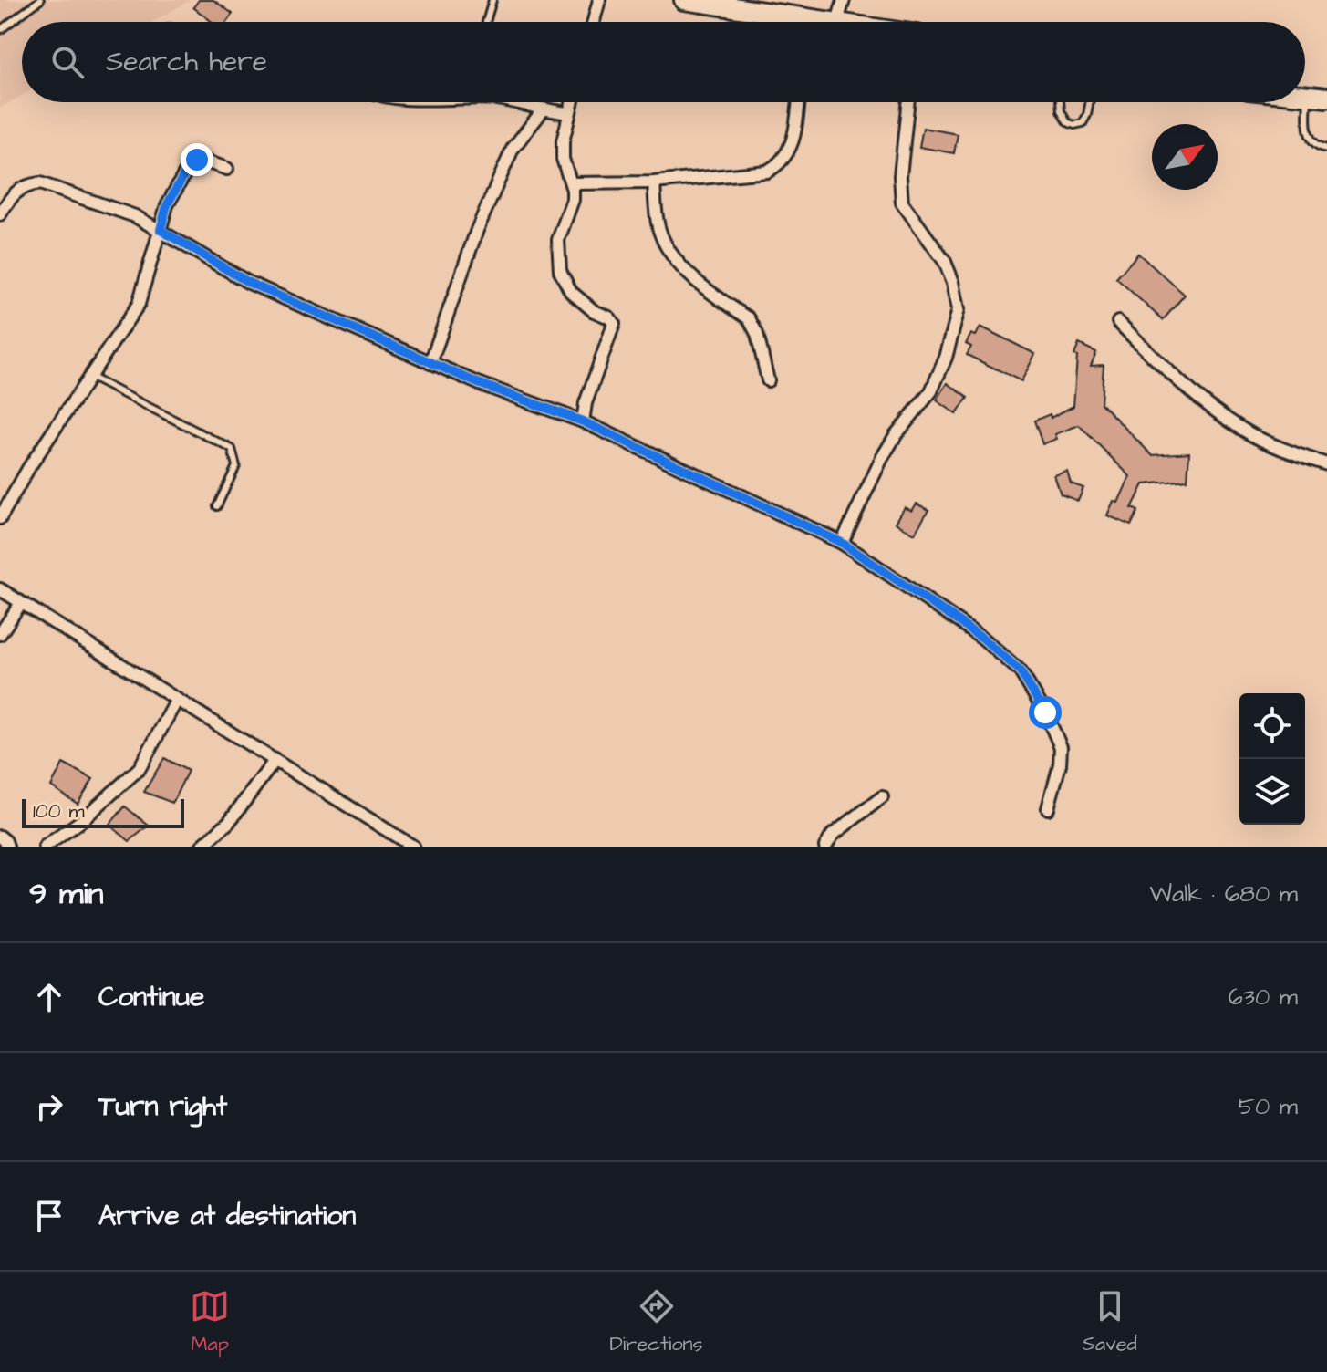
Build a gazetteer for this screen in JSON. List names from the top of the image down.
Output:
{
  "scale_bar": "100 m",
  "north": "top right",
  "page": {
    "search": "Search here",
    "scale": "100 m",
    "heading": ["9 min", "Walk · 680 m"],
    "list": [
      ["Continue", "630 m"],
      ["Turn right", "50 m"],
      "Arrive at destination"
    ],
    "nav": ["Map", "Directions", "Saved"]
  }
}
